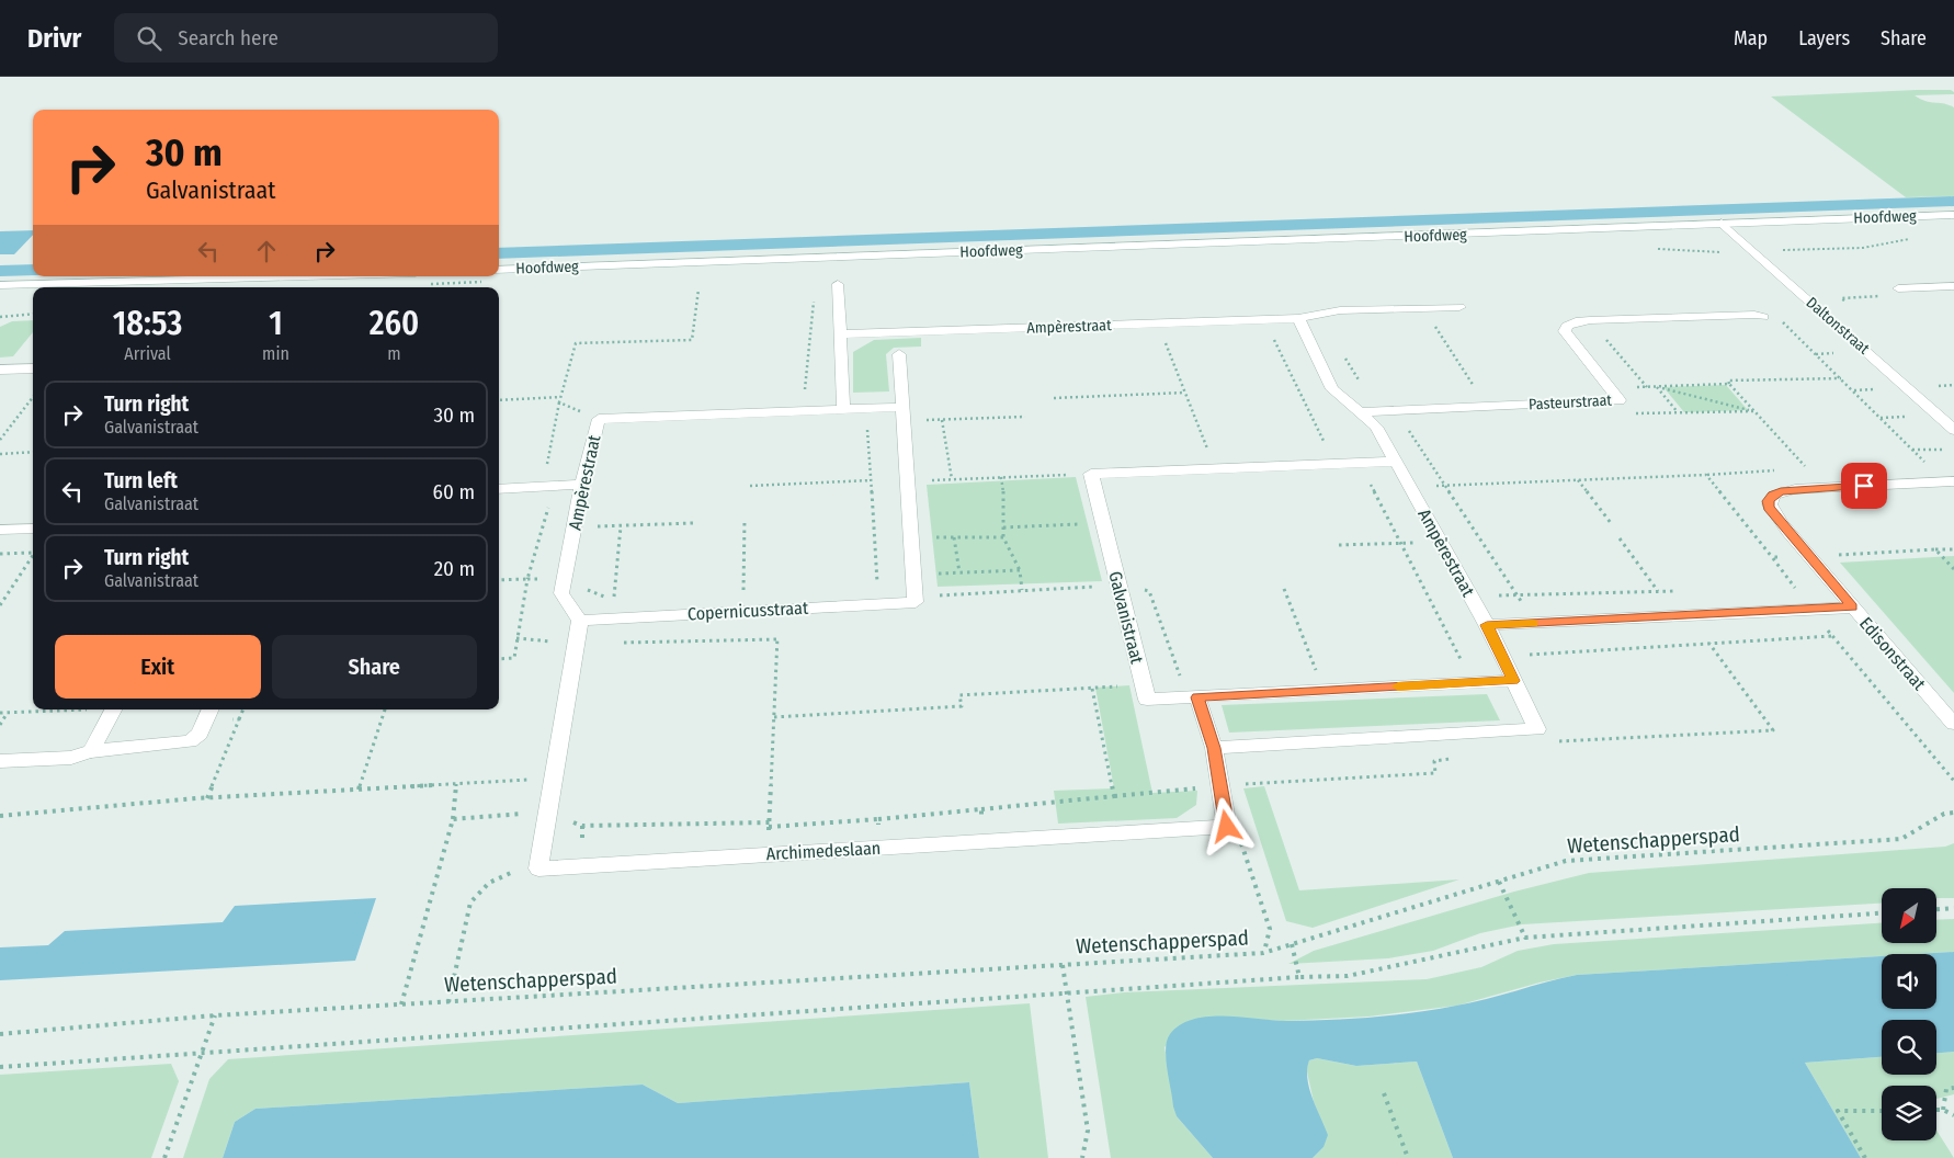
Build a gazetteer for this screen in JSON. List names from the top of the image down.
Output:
{
  "streets": {
    "street": [
      "Hoofdweg",
      "Daltonstraat",
      "Ampèrestraat",
      "Pasteurstraat",
      "Copernicusstraat",
      "Galvanistraat",
      "Edisonstraat",
      "Archimedeslaan"
    ],
    "path": ["Wetenschapperspad"]
  },
  "crossings": [
    ["Hoofdweg", "Daltonstraat"],
    ["Ampèrestraat", "Pasteurstraat"],
    ["Ampèrestraat", "Copernicusstraat"],
    ["Wetenschapperspad", "Archimedeslaan"]
  ],
  "north": "bottom left",
  "page": {
    "header": "Drivr",
    "search": "Search here",
    "nav": ["Map", "Layers", "Share"],
    "turn": ["30 m", "Galvanistraat"],
    "eta": [
      "18:53",
      "Arrival",
      "1",
      "min",
      "260",
      "m"
    ],
    "list": [
      {
        "name": "Turn right",
        "note": "Galvanistraat",
        "value": "30 m"
      },
      {
        "name": "Turn left",
        "note": "Galvanistraat",
        "value": "60 m"
      },
      {
        "name": "Turn right",
        "note": "Galvanistraat",
        "value": "20 m"
      }
    ],
    "buttons": ["Exit", "Share"]
  }
}
